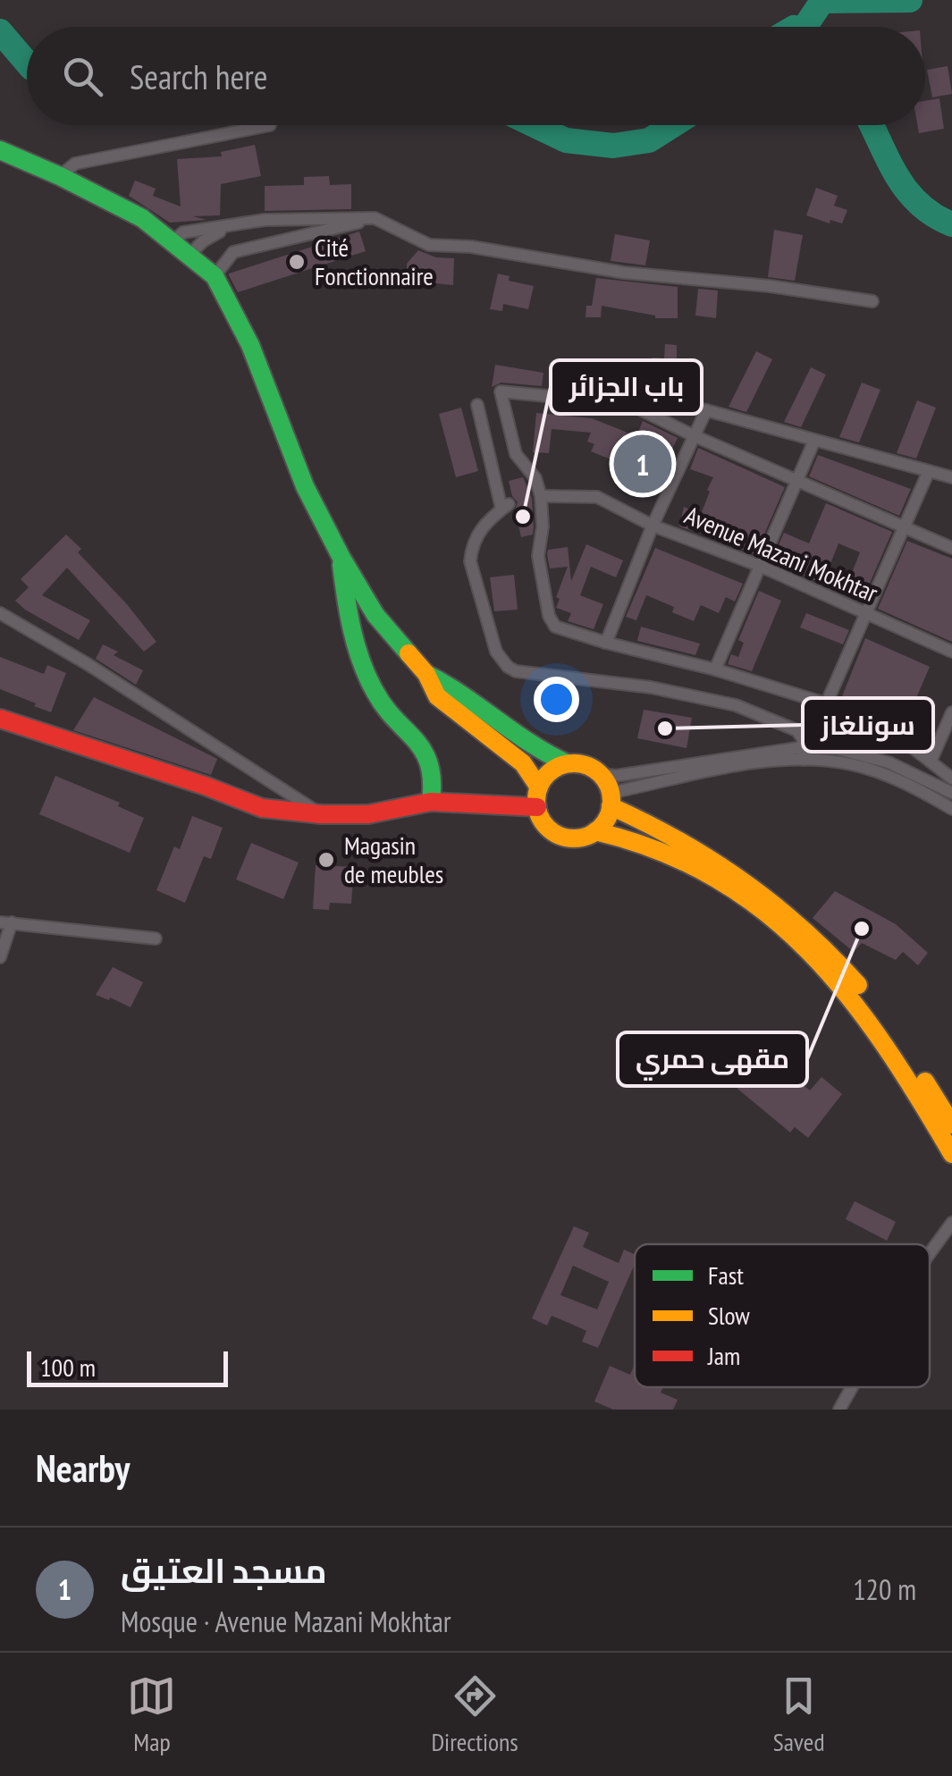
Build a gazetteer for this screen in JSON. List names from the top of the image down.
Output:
{
  "streets": {
    "street": ["Avenue Mazani Mokhtar"]
  },
  "places": [
    "Cité Fonctionnaire",
    "باب الجزائر",
    "سونلغاز",
    "Magasin de meubles",
    "مقهى حمري"
  ],
  "legend": ["Fast", "Slow", "Jam"],
  "scale_bar": "100 m",
  "page": {
    "search": "Search here",
    "pins": "1",
    "scale": "100 m",
    "heading": "Nearby",
    "list": [
      {
        "mark": "1",
        "name": "مسجد العتيق",
        "note": "Mosque · Avenue Mazani Mokhtar",
        "value": "120 m"
      }
    ],
    "nav": ["Map", "Directions", "Saved"]
  }
}
